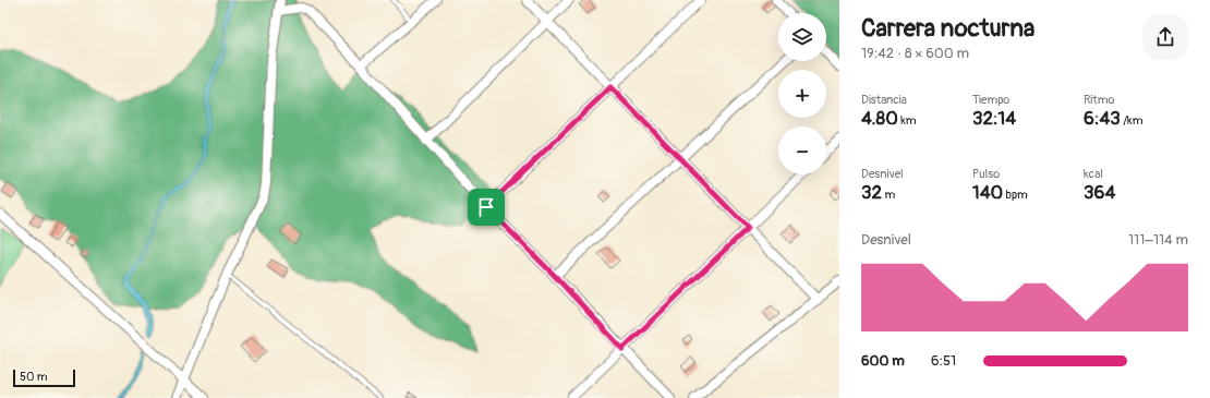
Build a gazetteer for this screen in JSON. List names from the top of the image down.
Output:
{
  "scale_bar": "50 m",
  "page": {
    "heading": ["Carrera nocturna", "19:42 · 8 × 600 m"],
    "map_buttons": ["+", "−"],
    "stats": [
      ["Distancia", "4.80 km"],
      ["Tiempo", "32:14"],
      ["Ritmo", "6:43 /km"],
      ["Desnivel", "32 m"],
      ["Pulso", "140 bpm"],
      ["kcal", "364"]
    ],
    "chart": ["Desnivel", "111–114 m"],
    "list": [
      {
        "name": "600 m",
        "note": "6:51"
      }
    ],
    "scale": "50 m"
  }
}
